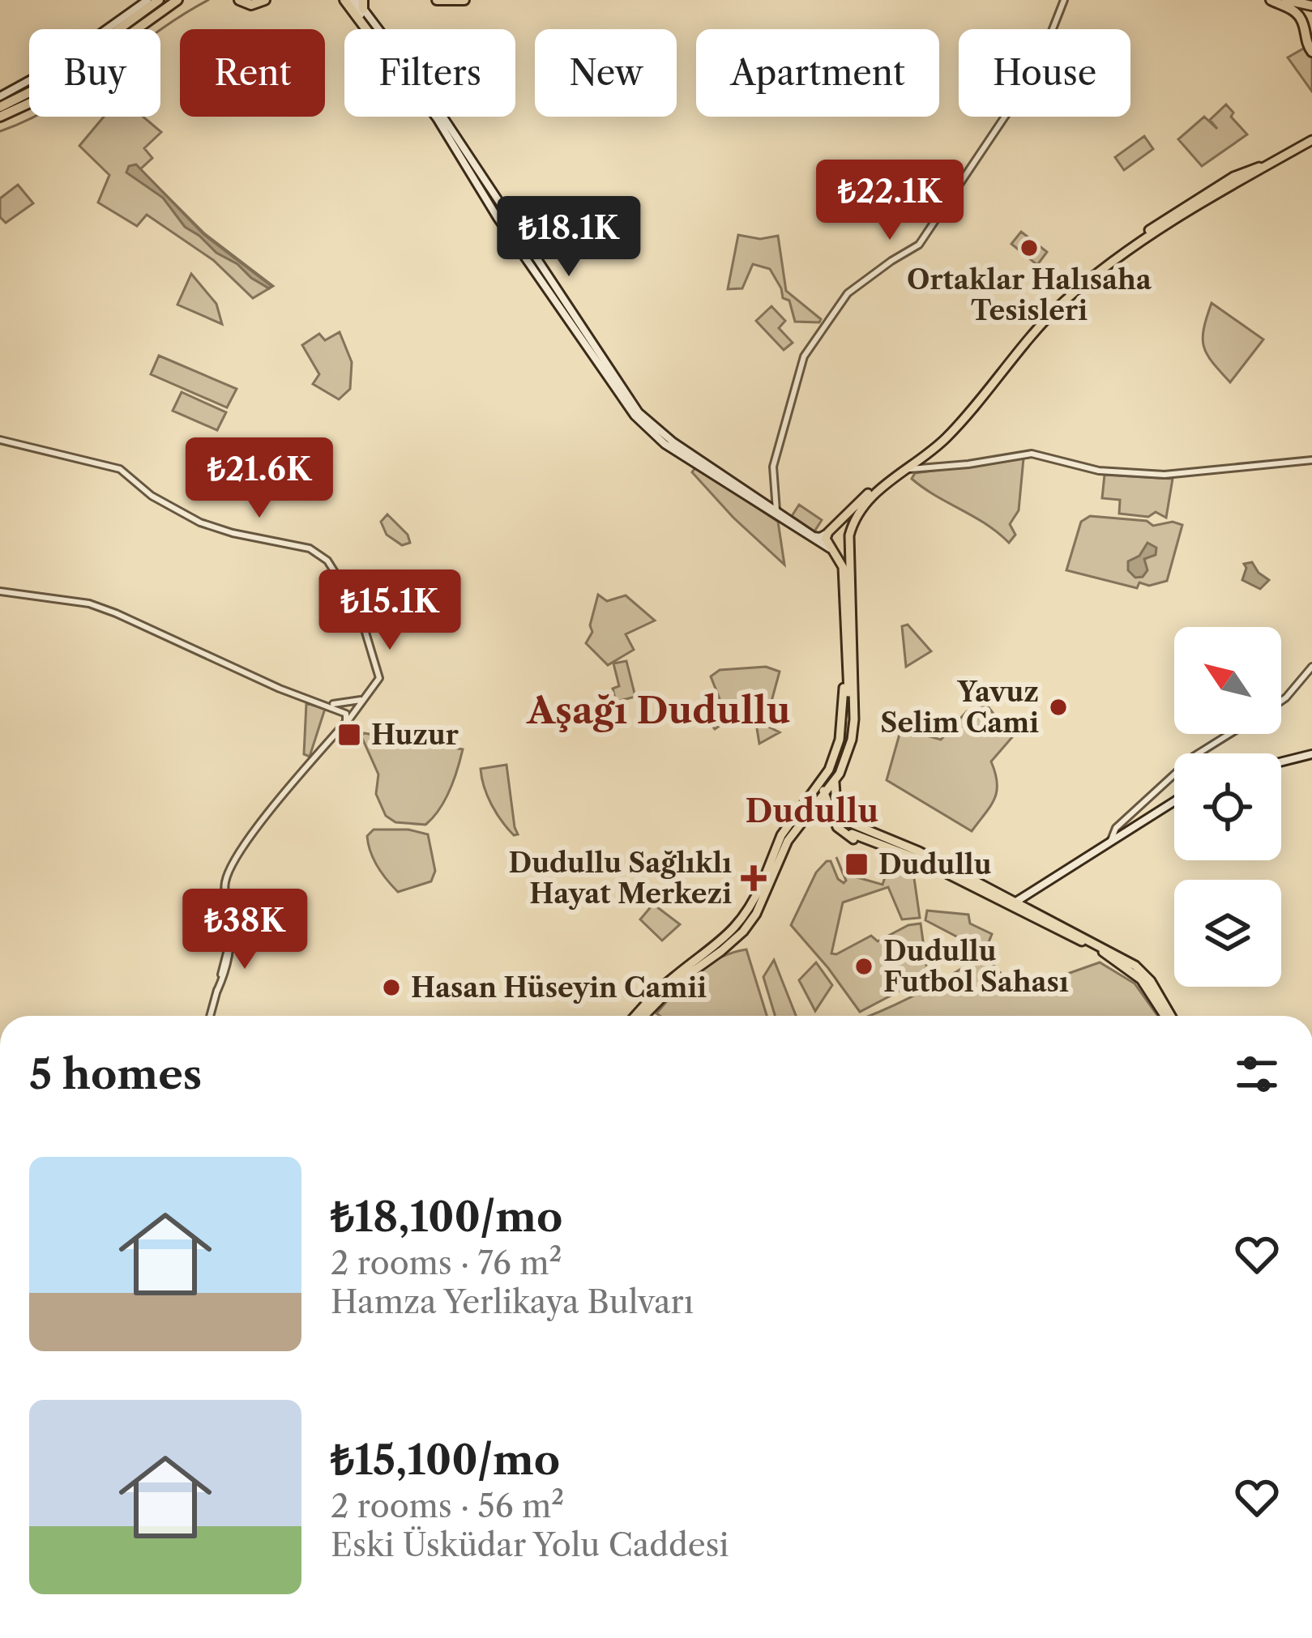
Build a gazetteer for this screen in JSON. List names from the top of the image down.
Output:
{
  "districts": ["Aşağı Dudullu", "Dudullu"],
  "places": {
    "other": [
      "Ortaklar Halısaha Tesisleri",
      "Yavuz Selim Cami",
      "Dudullu Futbol Sahası",
      "Hasan Hüseyin Camii"
    ],
    "transit": ["Huzur", "Dudullu"],
    "health": ["Dudullu Sağlıklı Hayat Merkezi"]
  },
  "north": "top left",
  "page": {
    "chip": [
      "Buy",
      "Rent",
      "Filters",
      "New",
      "Apartment",
      "House"
    ],
    "price": [
      "₺22.1K",
      "₺18.1K",
      "₺21.6K",
      "₺15.1K",
      "₺38K"
    ],
    "heading": "5 homes",
    "list": [
      {
        "name": "₺18,100/mo",
        "note": "2 rooms · 76 m² · Hamza Yerlikaya Bulvarı"
      },
      {
        "name": "₺15,100/mo",
        "note": "2 rooms · 56 m² · Eski Üsküdar Yolu Caddesi"
      }
    ]
  }
}
